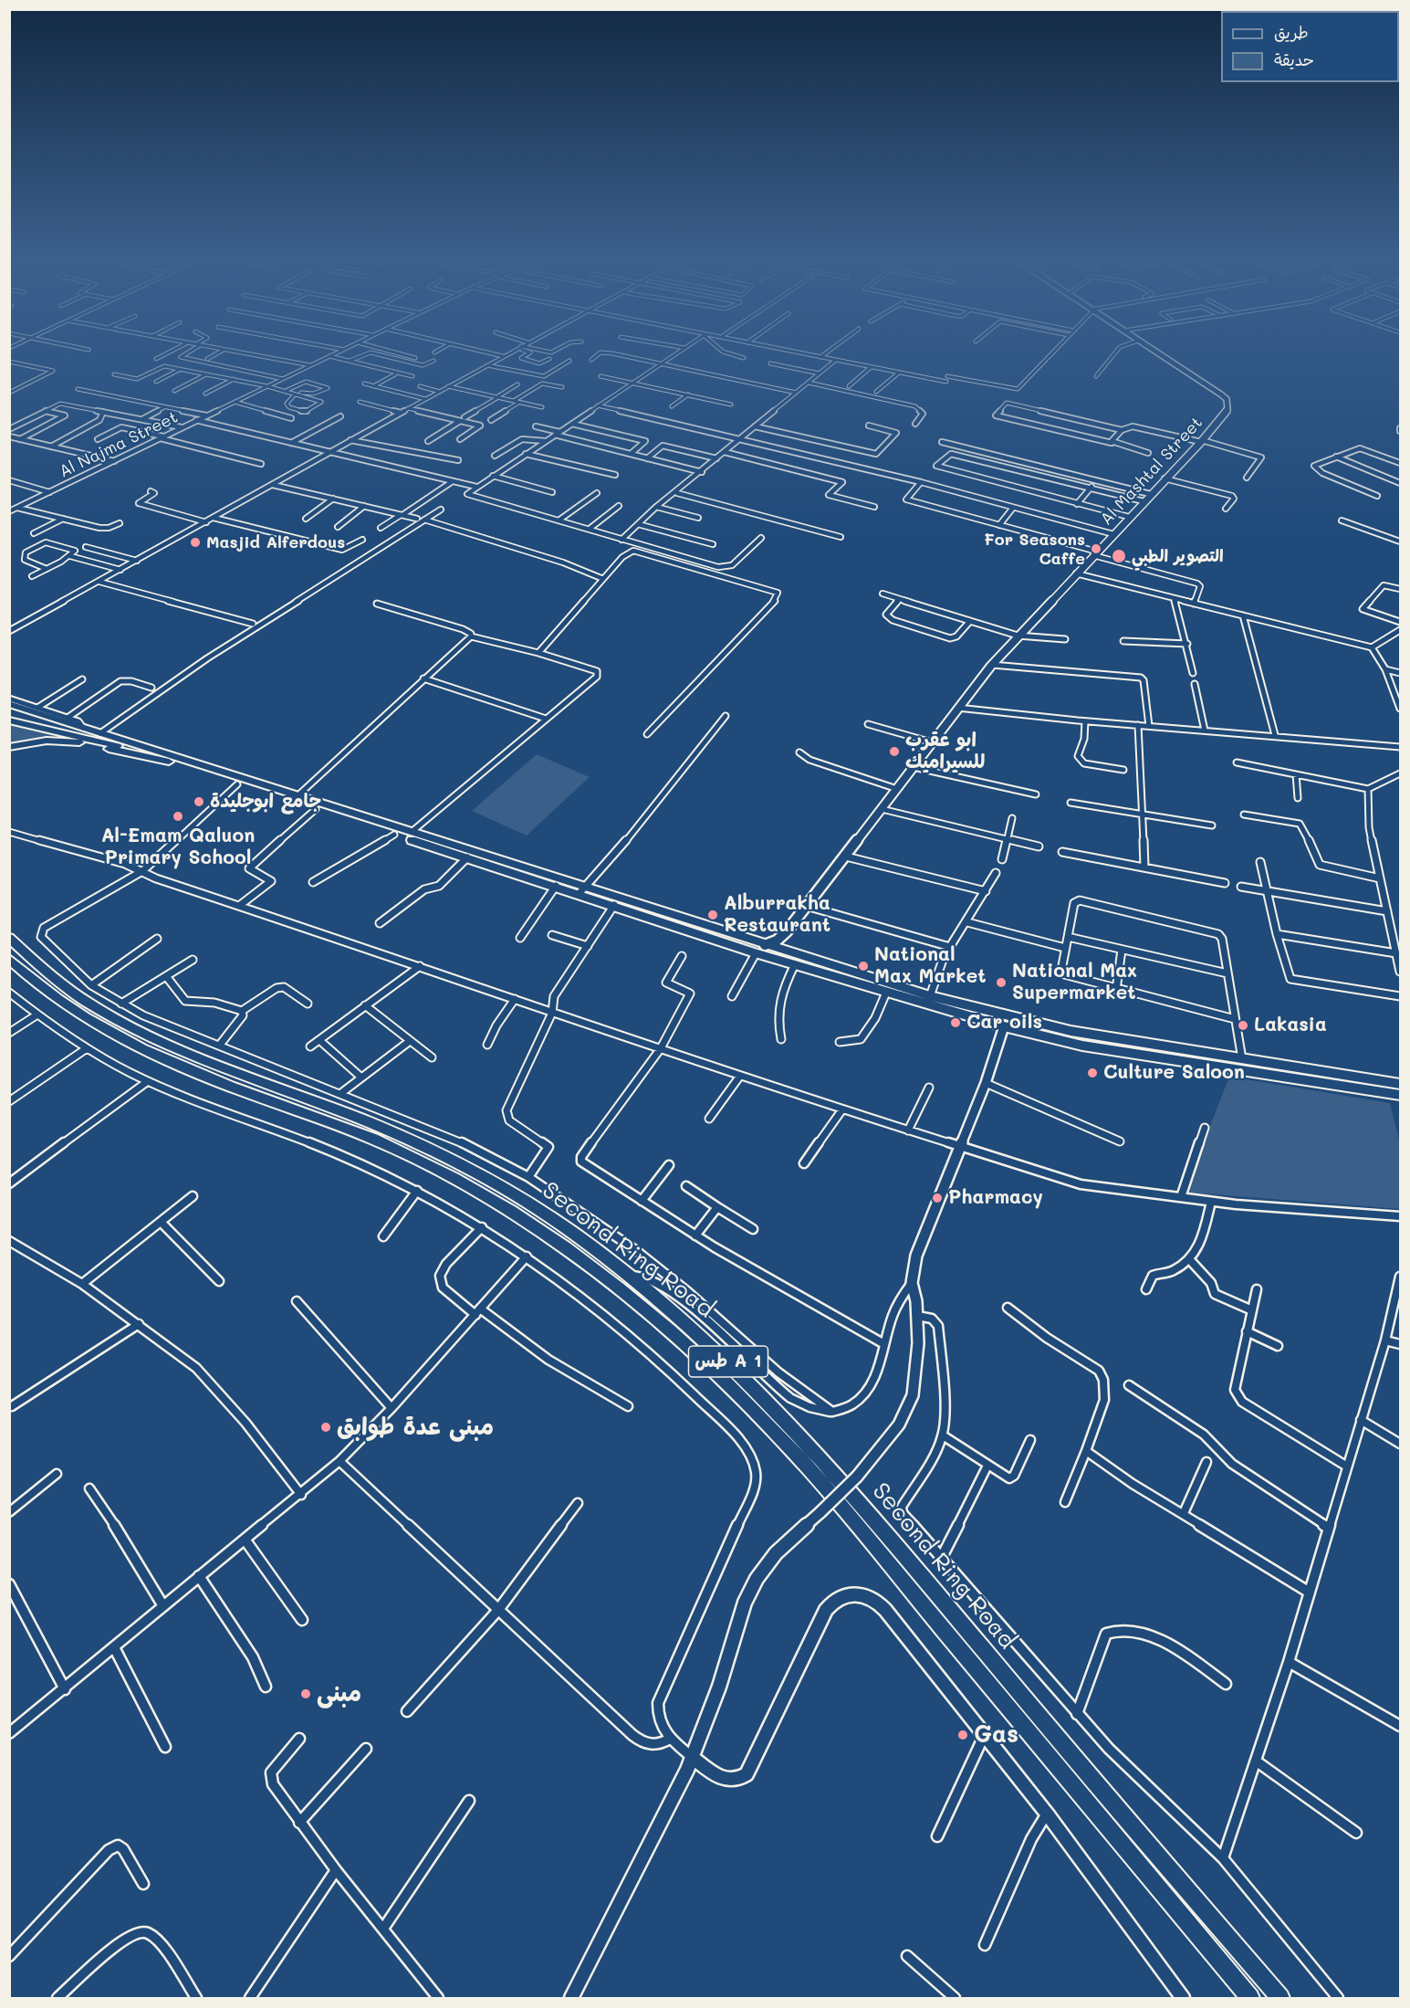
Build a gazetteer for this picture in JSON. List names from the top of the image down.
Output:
{
  "streets": {
    "highway": ["Second Ring Road", "طس A 1"],
    "main road": ["Al Mashtal Street"],
    "street": ["Al Najma Street"]
  },
  "places": [
    "Masjid Alferdous",
    "For Seasons Caffe",
    "التصوير الطبي",
    "ابو عقرب للسيراميك",
    "جامع ابوجليدة",
    "Al-Emam Qaluon Primary School",
    "Alburrakha Restaurant",
    "National Max Market",
    "National Max Supermarket",
    "Car oils",
    "Lakasia",
    "Culture Saloon",
    "Pharmacy",
    "مبنى عدة طوابق",
    "مبنى",
    "Gas"
  ],
  "legend": ["طريق", "حديقة"]
}
